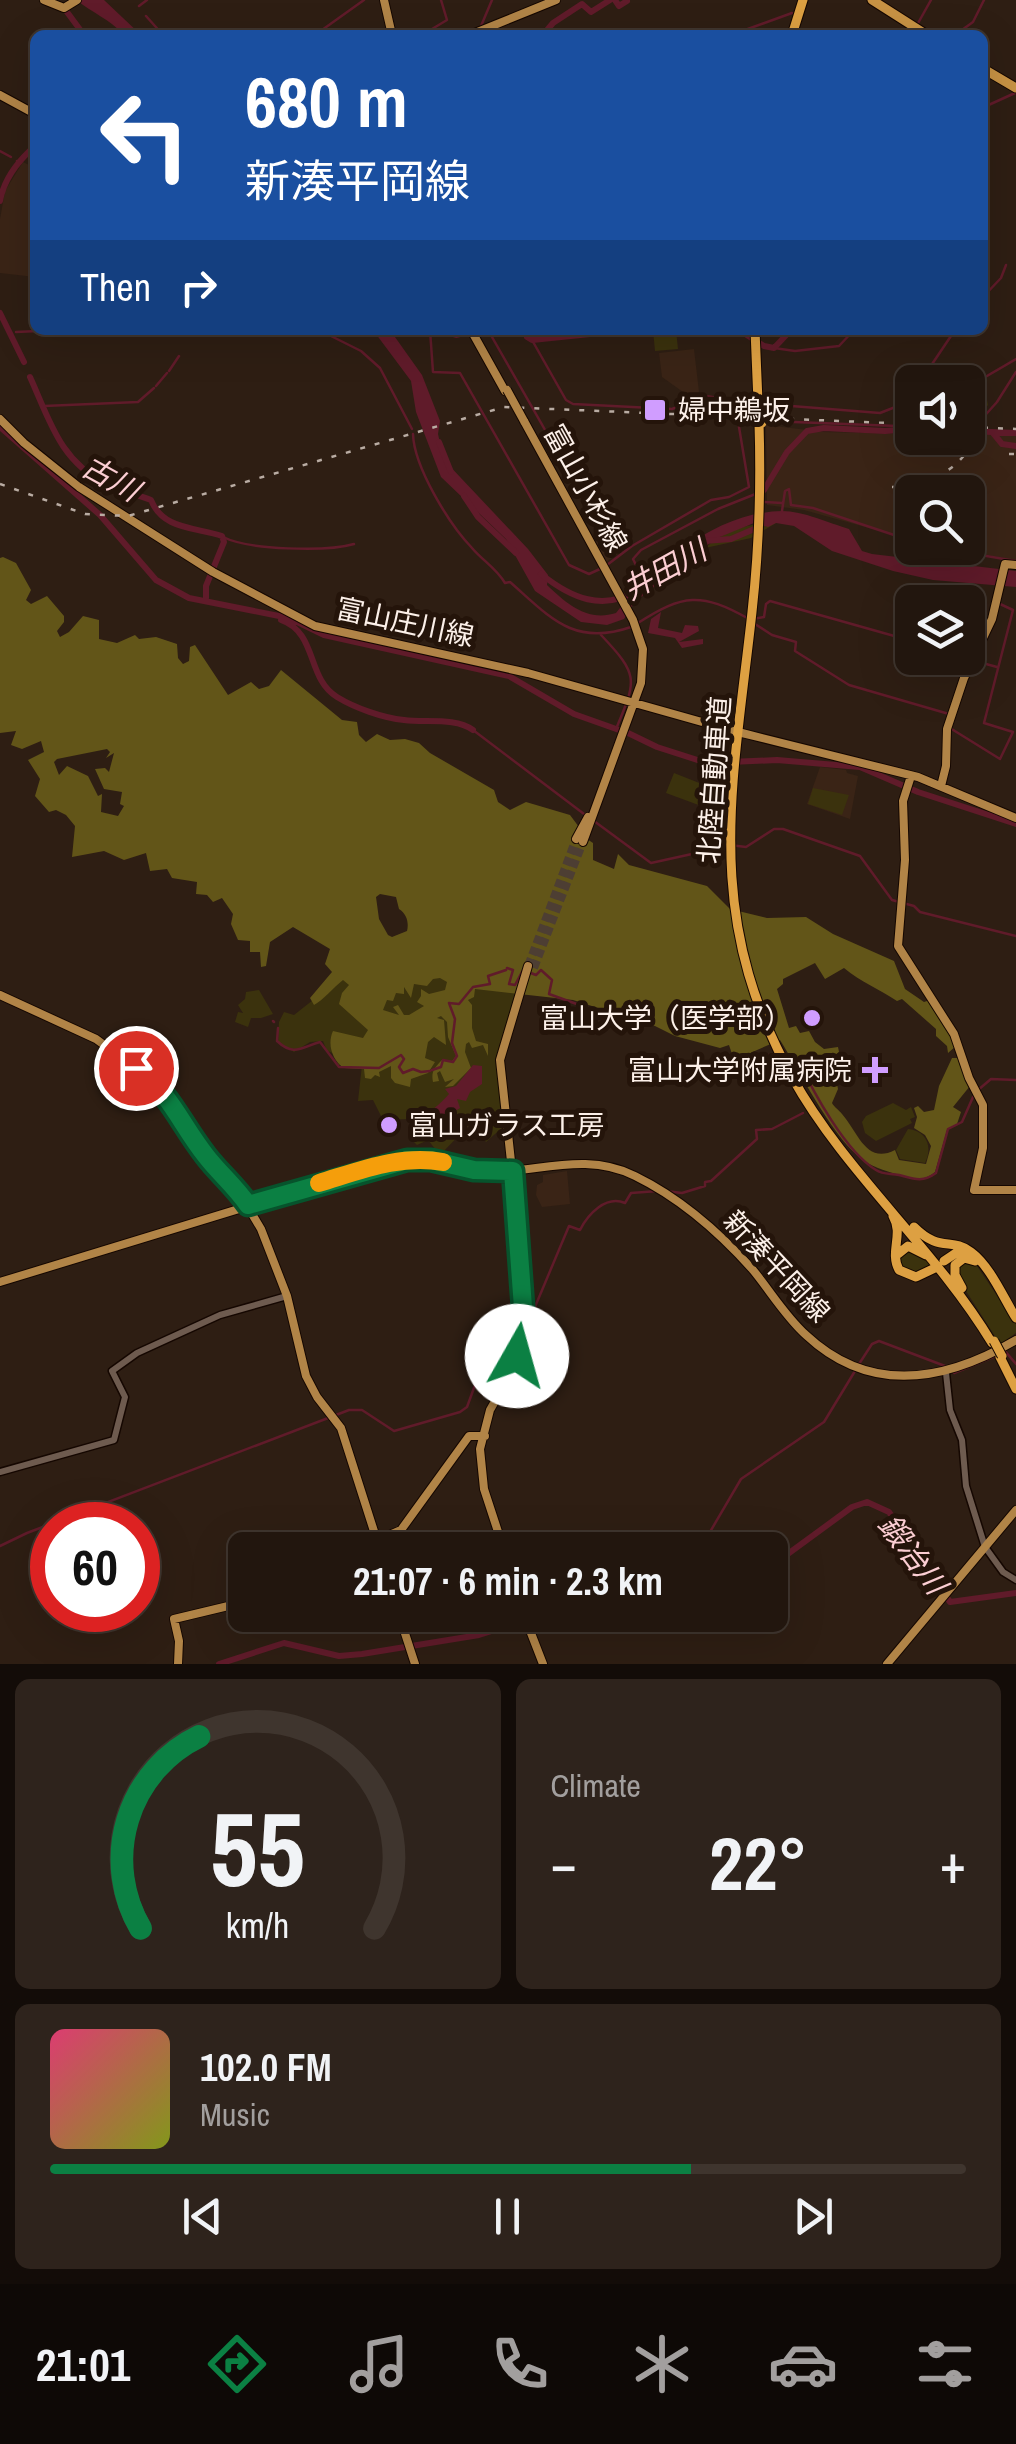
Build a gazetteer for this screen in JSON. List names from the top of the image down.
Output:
{
  "streets": {
    "highway": ["北陸自動車道"],
    "main road": ["富山小杉線", "富山庄川線", "新湊平岡線"]
  },
  "crossings": [
    ["富山小杉線", "富山庄川線"]
  ],
  "water": ["古川", "井田川", "鍛冶川"],
  "places": {
    "transit": ["婦中鵜坂"],
    "other": ["富山大学（医学部）", "富山ガラス工房"],
    "health": ["富山大学附属病院"]
  },
  "page": {
    "turn": ["680 m", "新湊平岡線"],
    "then": "Then",
    "limit": "60",
    "trip": "21:07 · 6 min · 2.3 km",
    "tile": "Climate",
    "heat": ["−", "22°", "+"],
    "song": ["102.0 FM", "Music"],
    "tabs": "21:01",
    "gauge": ["55", "km/h"]
  }
}
